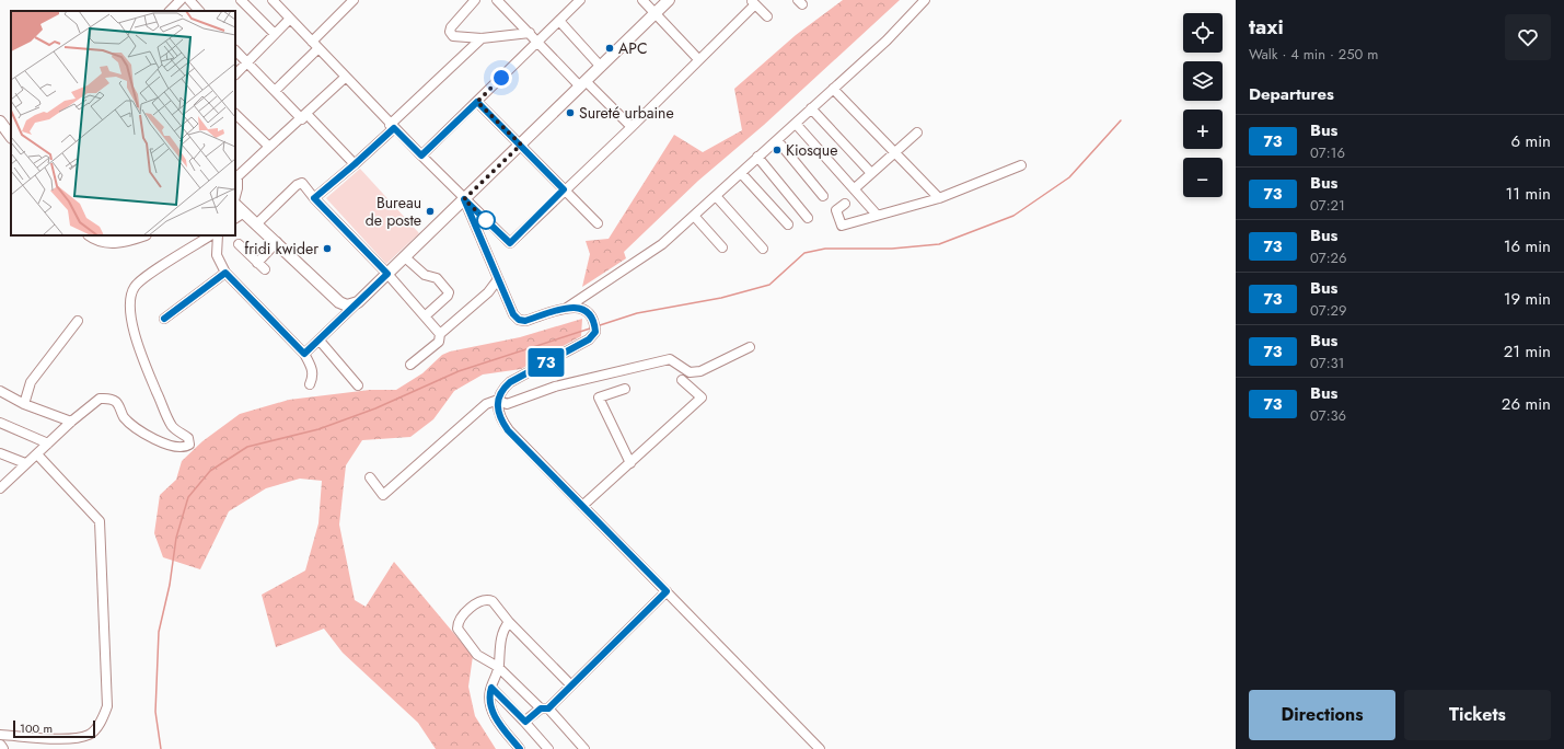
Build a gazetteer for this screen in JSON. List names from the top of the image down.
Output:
{
  "places": [
    "APC",
    "Sureté urbaine",
    "Kiosque",
    "Bureau de poste",
    "fridi kwider"
  ],
  "lines": ["bus line 73"],
  "scale_bar": "100 m",
  "page": {
    "on_map": "73",
    "heading": [
      ["taxi", "Walk · 4 min · 250 m"],
      "Departures"
    ],
    "map_buttons": ["+", "−"],
    "list": [
      {
        "mark": "73",
        "name": "Bus",
        "note": "07:16",
        "value": "6 min"
      },
      {
        "mark": "73",
        "name": "Bus",
        "note": "07:21",
        "value": "11 min"
      },
      {
        "mark": "73",
        "name": "Bus",
        "note": "07:26",
        "value": "16 min"
      },
      {
        "mark": "73",
        "name": "Bus",
        "note": "07:29",
        "value": "19 min"
      },
      {
        "mark": "73",
        "name": "Bus",
        "note": "07:31",
        "value": "21 min"
      },
      {
        "mark": "73",
        "name": "Bus",
        "note": "07:36",
        "value": "26 min"
      }
    ],
    "buttons": ["Directions", "Tickets"],
    "scale": "100 m"
  }
}
